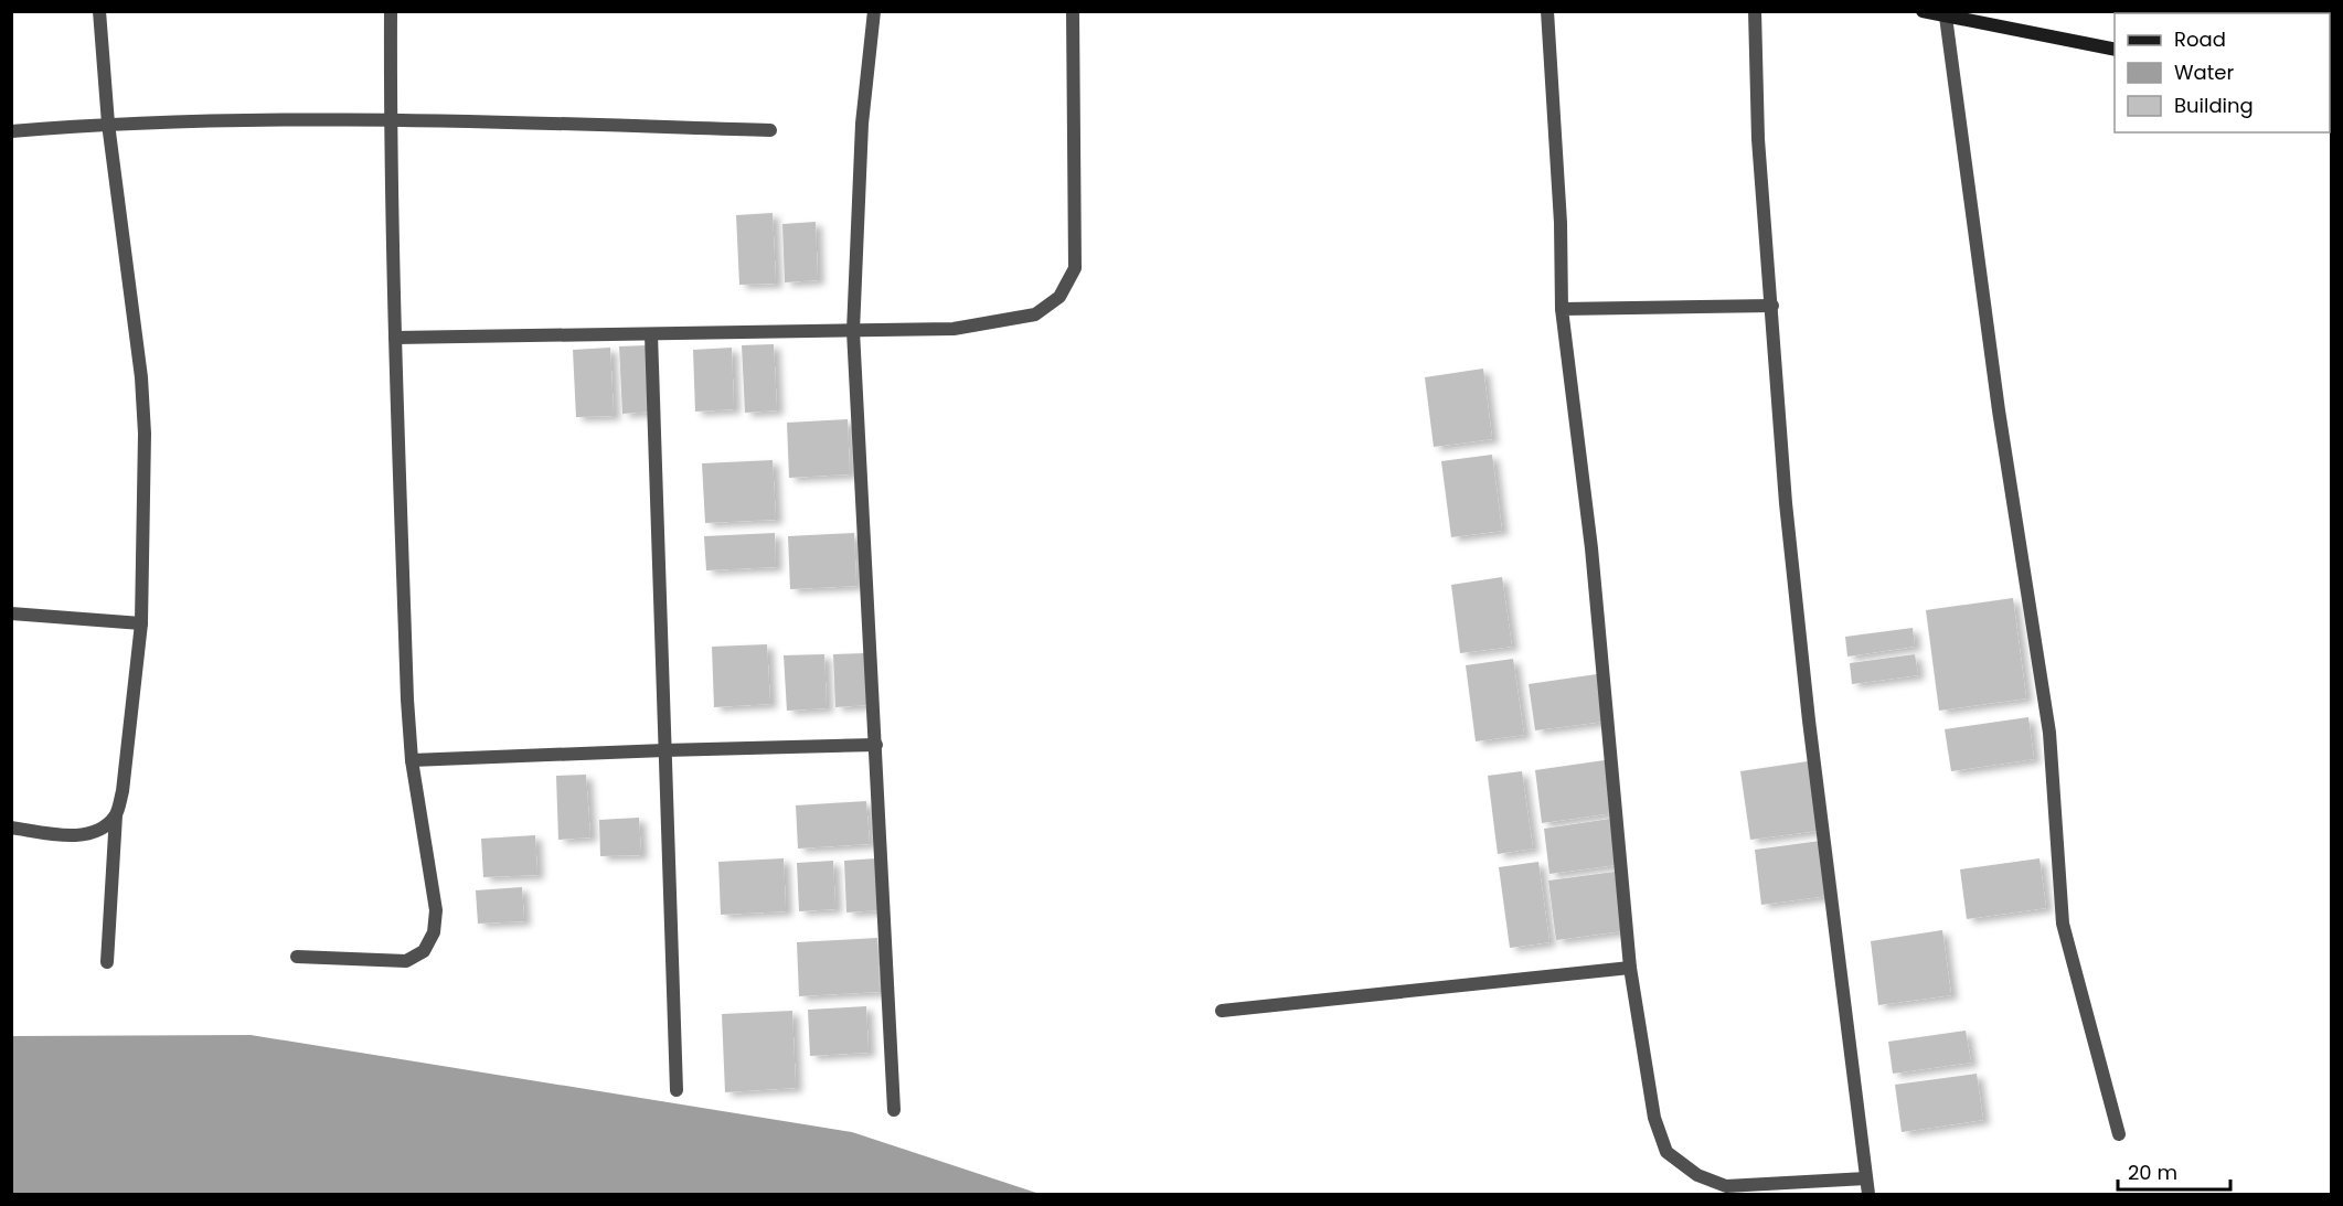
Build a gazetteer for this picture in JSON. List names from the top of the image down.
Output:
{
  "legend": ["Road", "Water", "Building"],
  "scale_bar": "20 m"
}
